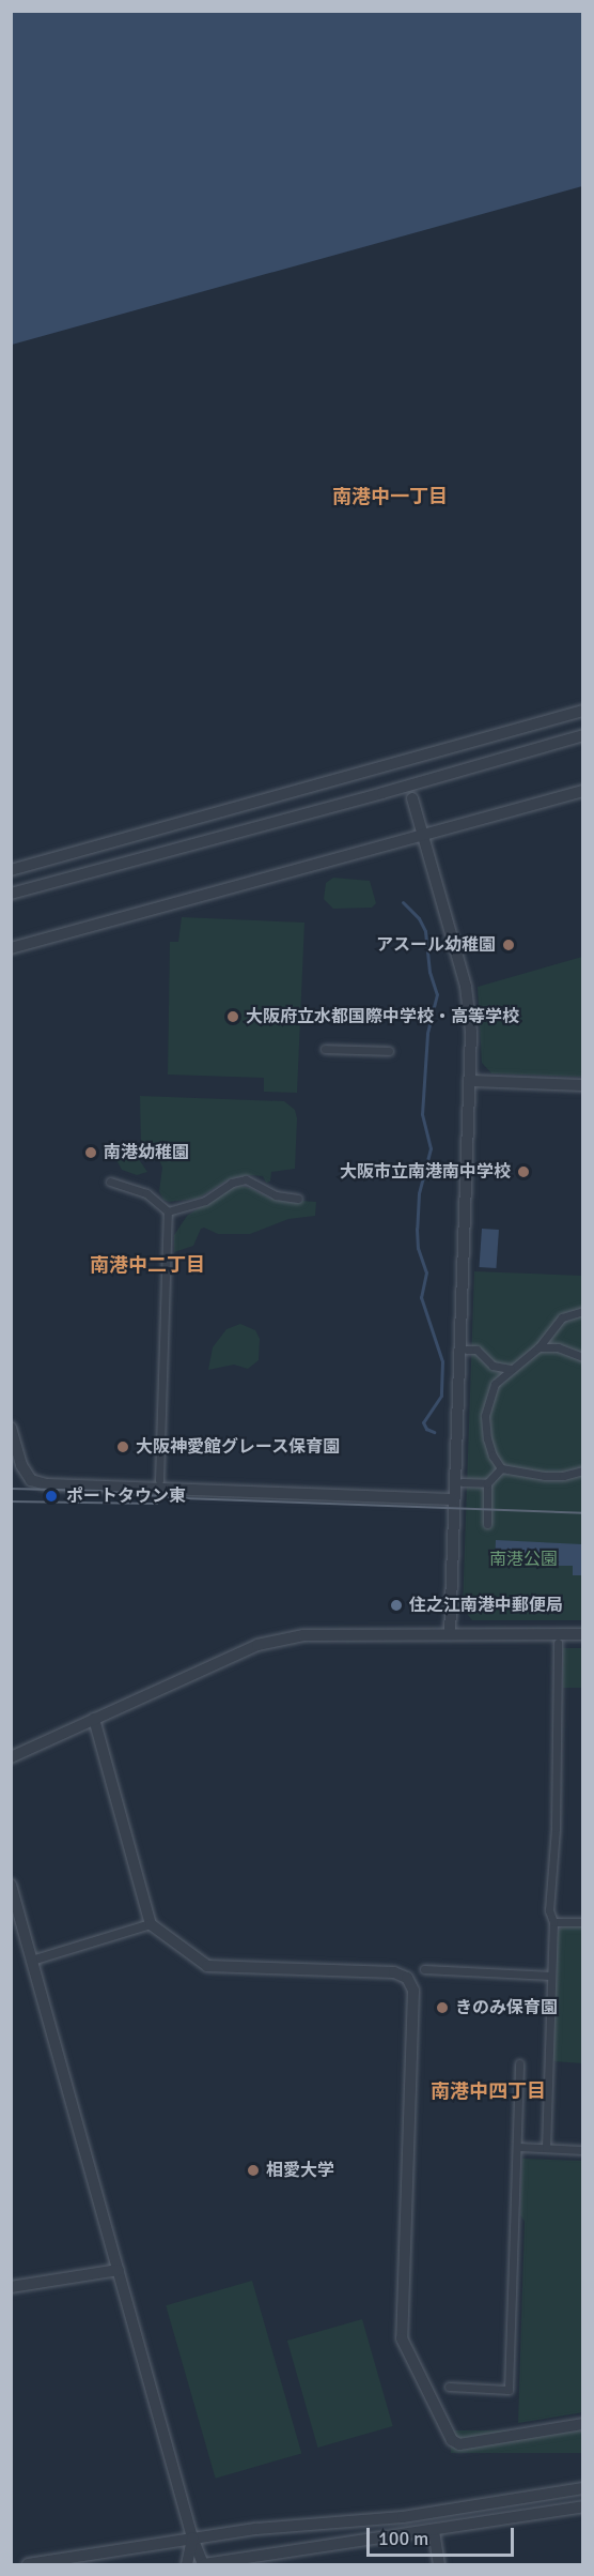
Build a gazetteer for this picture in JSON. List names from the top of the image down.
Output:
{
  "districts": ["南港中一丁目", "南港中二丁目", "南港中四丁目"],
  "parks": ["南港公園"],
  "places": [
    "アスール幼稚園",
    "大阪府立水都国際中学校・高等学校",
    "南港幼稚園",
    "大阪市立南港南中学校",
    "大阪神愛館グレース保育園",
    "ポートタウン東",
    "住之江南港中郵便局",
    "きのみ保育園",
    "相愛大学"
  ],
  "scale_bar": "100 m"
}
